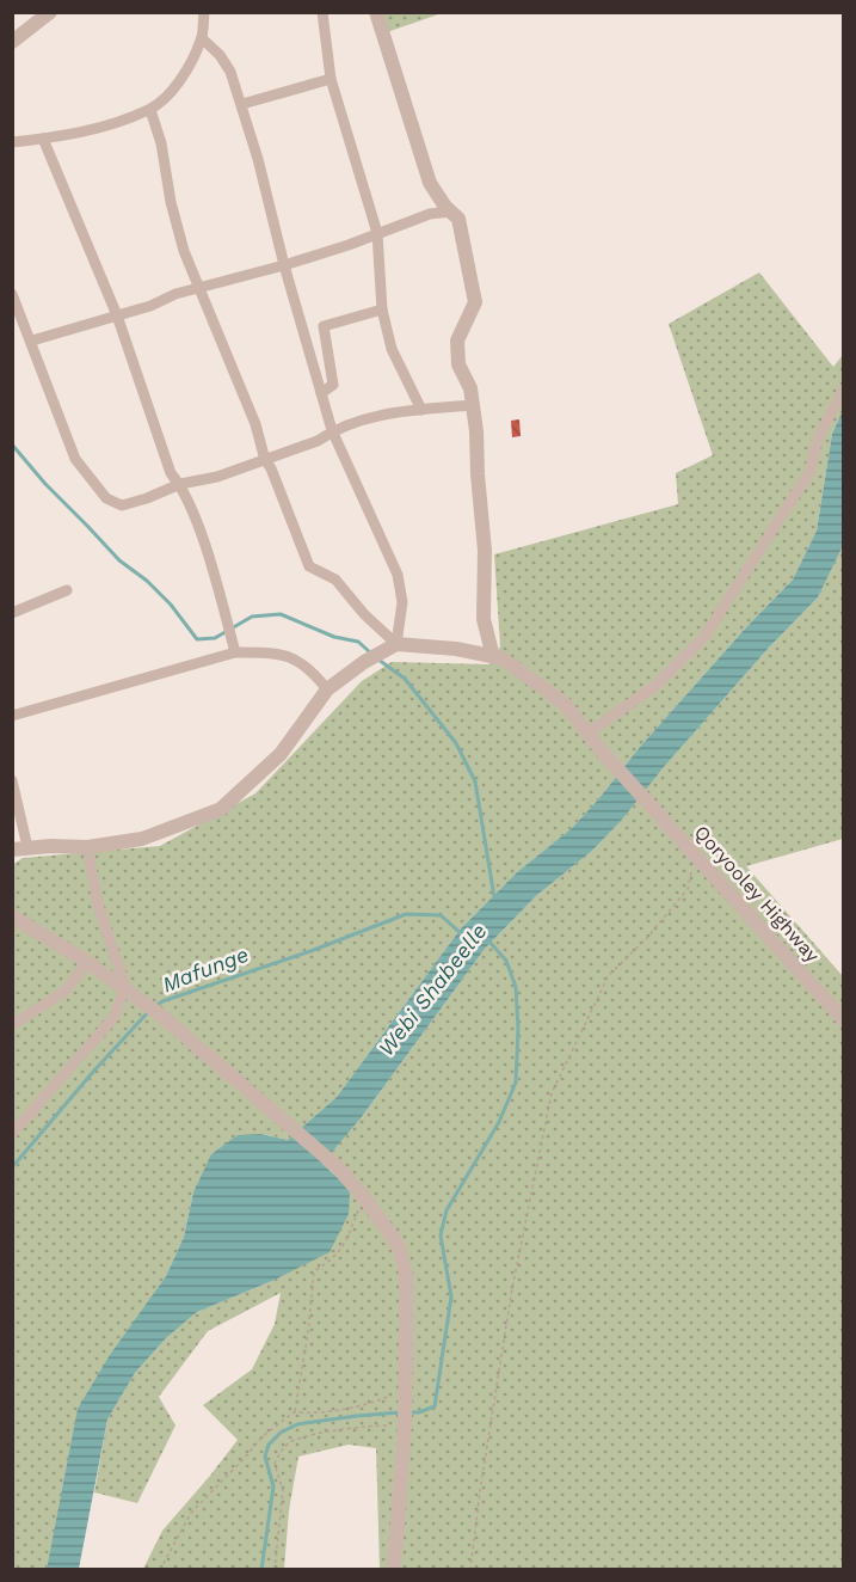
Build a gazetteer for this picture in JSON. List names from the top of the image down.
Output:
{
  "streets": {
    "street": ["Qoryooley Highway"]
  },
  "water": ["Mafunge", "Webi Shabeelle"]
}
